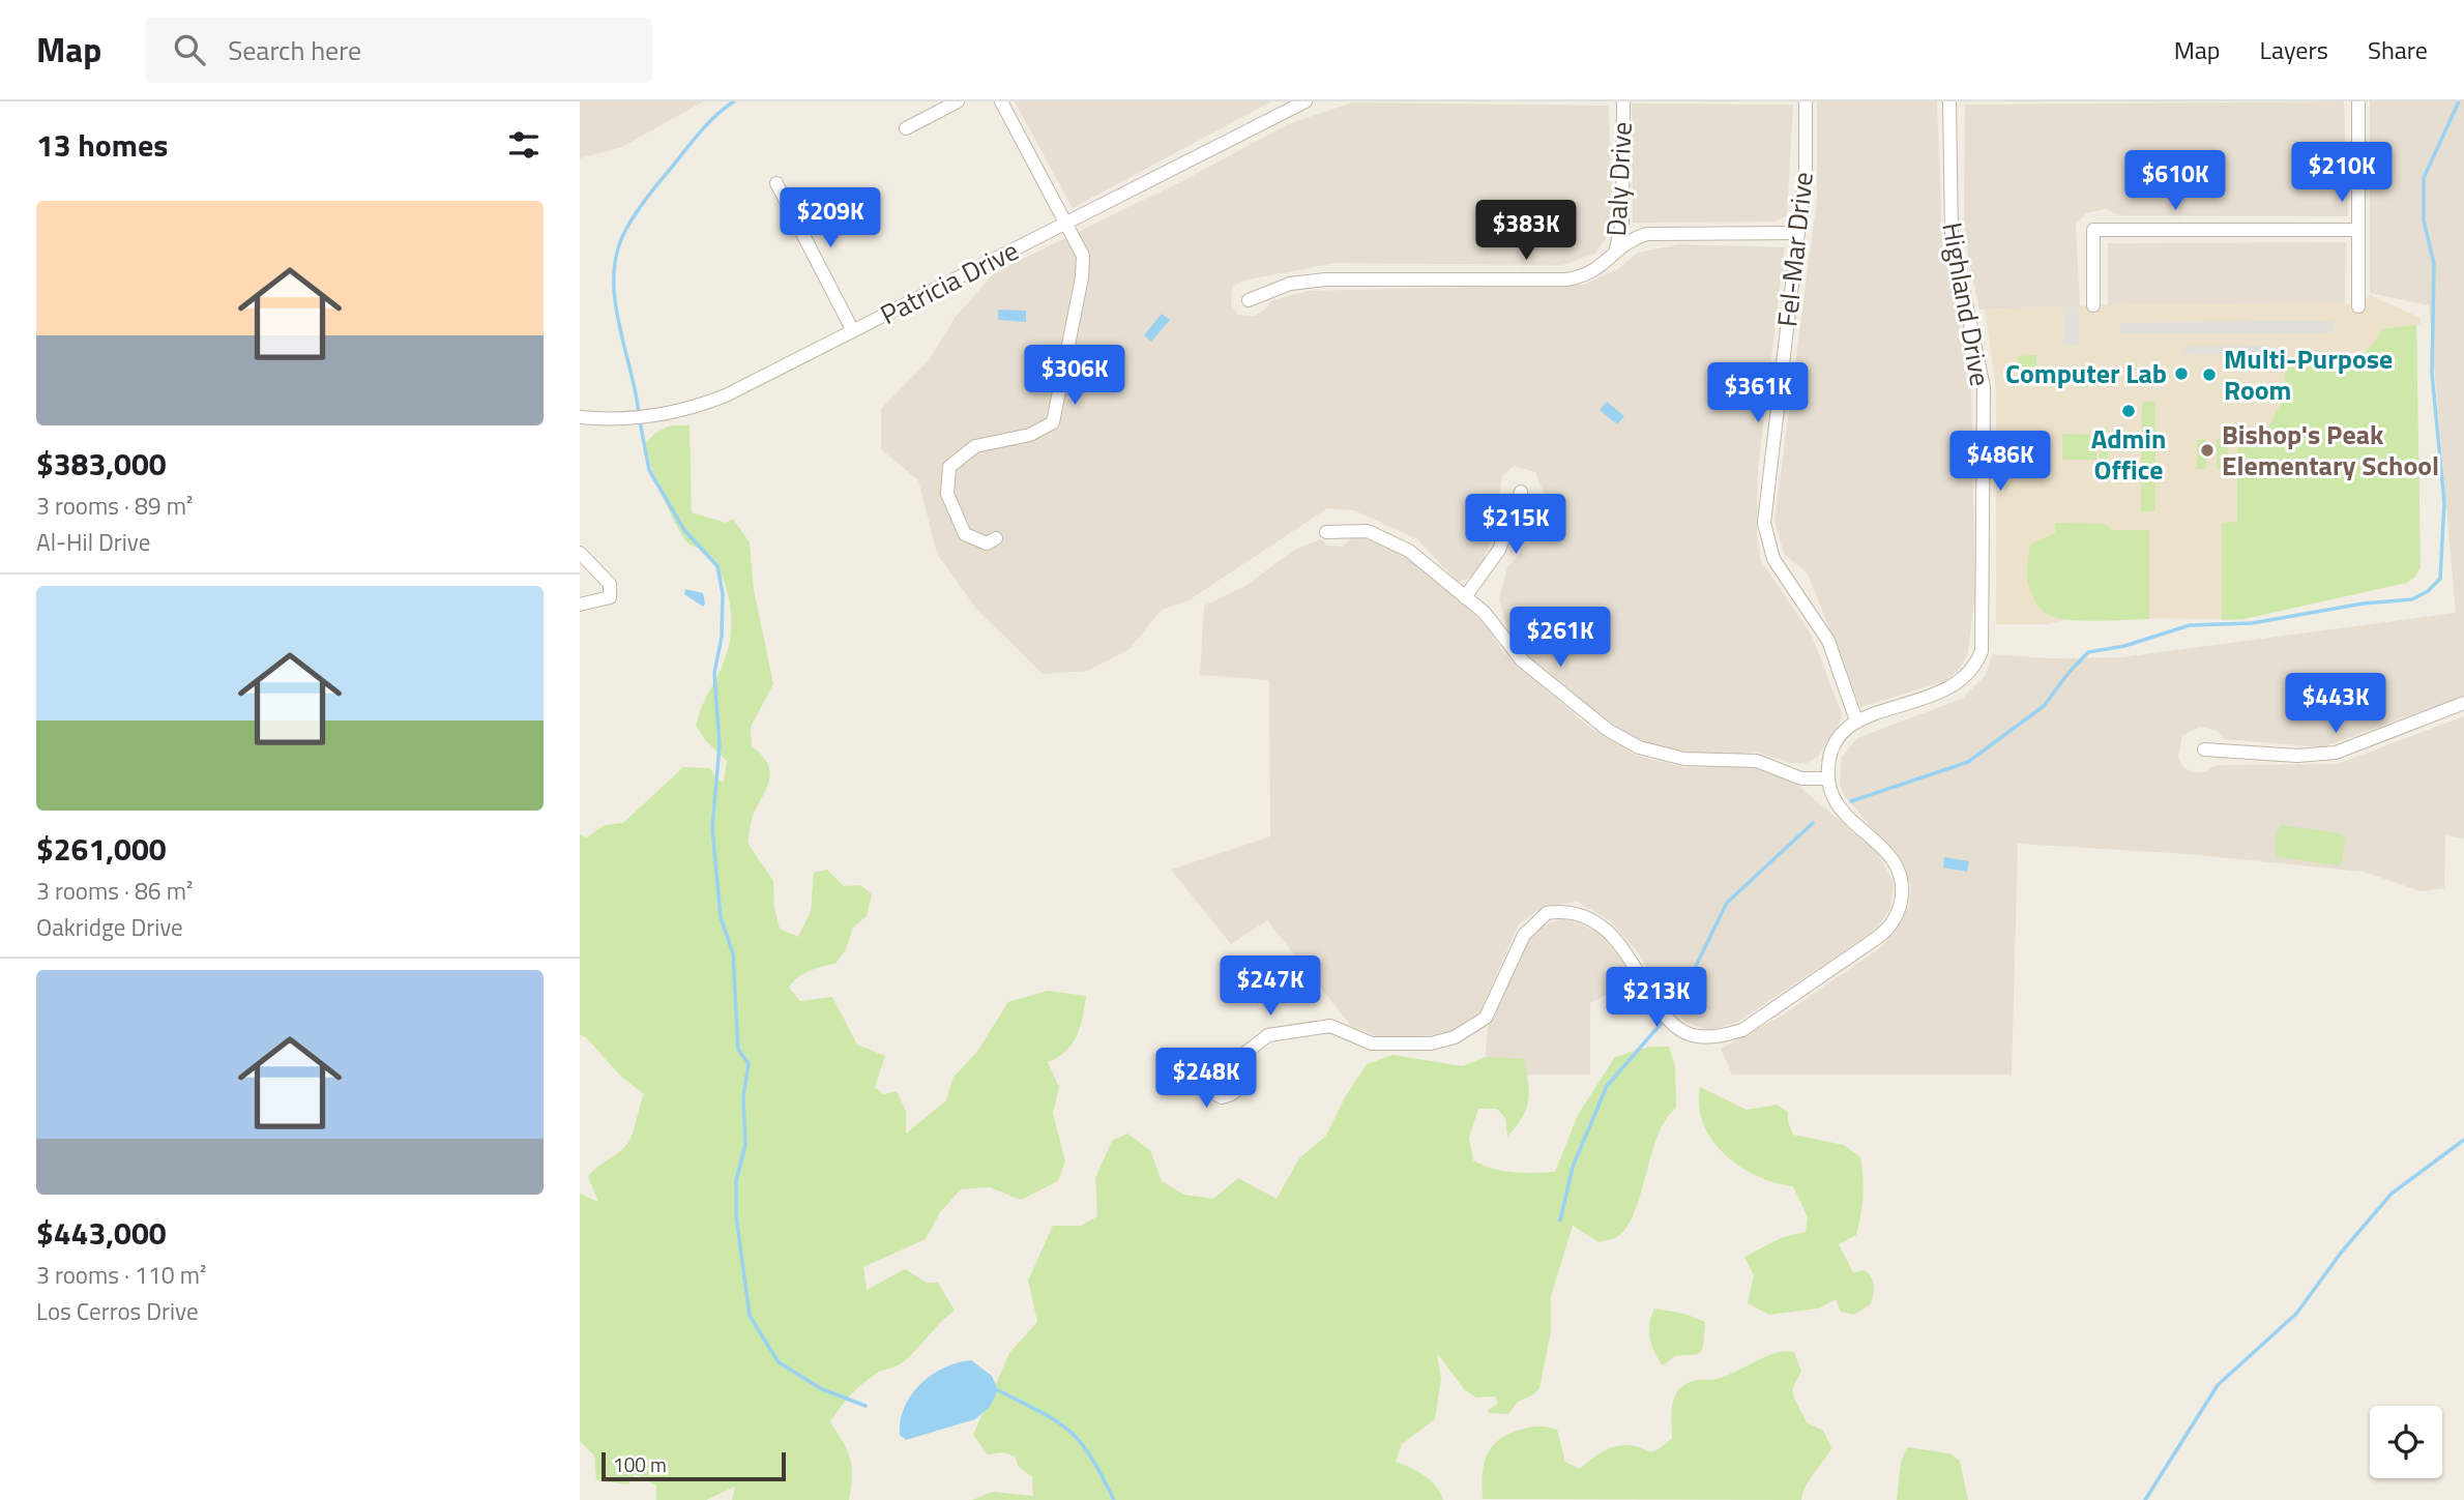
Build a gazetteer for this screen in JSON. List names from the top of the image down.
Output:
{
  "streets": {
    "street": [
      "Daly Drive",
      "Fel-Mar Drive",
      "Patricia Drive",
      "Highland Drive"
    ]
  },
  "crossings": [
    ["Fel-Mar Drive", "Highland Drive"]
  ],
  "places": [
    "Computer Lab",
    "Multi-Purpose Room",
    "Admin Office",
    "Bishop's Peak Elementary School"
  ],
  "scale_bar": "100 m",
  "page": {
    "header": "Map",
    "search": "Search here",
    "nav": ["Map", "Layers", "Share"],
    "heading": "13 homes",
    "price": [
      "$210K",
      "$610K",
      "$209K",
      "$383K",
      "$306K",
      "$361K",
      "$486K",
      "$215K",
      "$261K",
      "$443K",
      "$247K",
      "$213K",
      "$248K"
    ],
    "list": [
      {
        "name": "$383,000",
        "note": "3 rooms · 89 m² · Al-Hil Drive"
      },
      {
        "name": "$261,000",
        "note": "3 rooms · 86 m² · Oakridge Drive"
      },
      {
        "name": "$443,000",
        "note": "3 rooms · 110 m² · Los Cerros Drive"
      }
    ],
    "scale": "100 m"
  }
}
